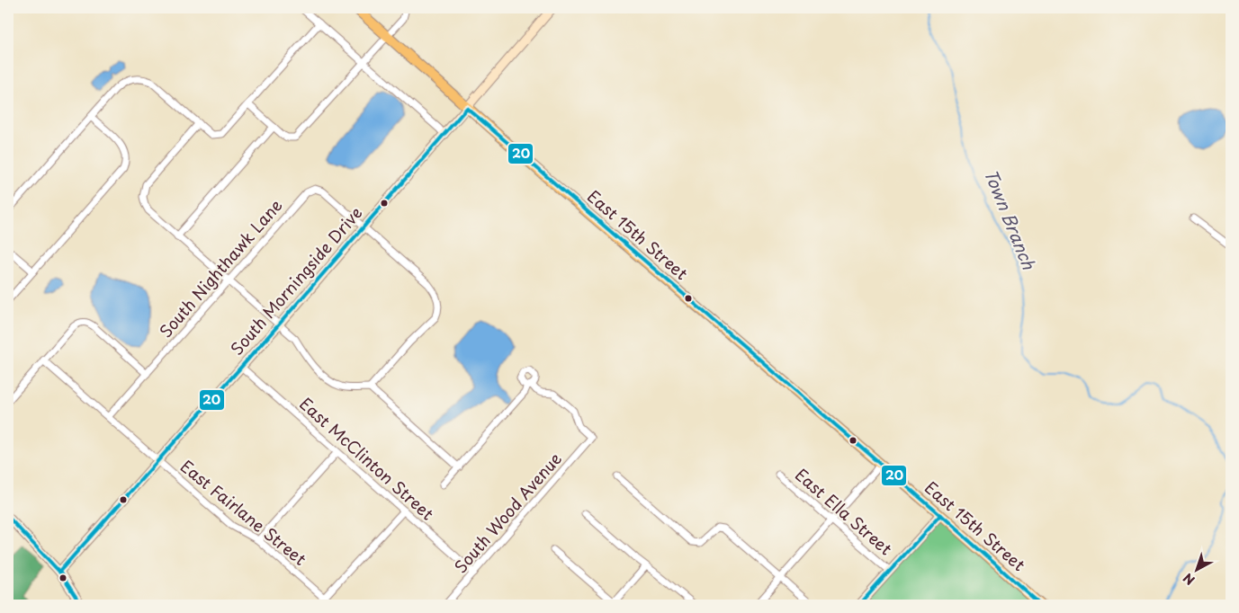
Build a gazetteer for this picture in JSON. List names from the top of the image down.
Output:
{
  "streets": {
    "main road": ["East 15th Street"],
    "street": [
      "South Nighthawk Lane",
      "South Morningside Drive",
      "East McClinton Street",
      "East Ella Street",
      "East Fairlane Street",
      "South Wood Avenue"
    ]
  },
  "crossings": [
    ["East 15th Street", "South Morningside Drive"],
    ["South Nighthawk Lane", "South Morningside Drive"],
    ["South Nighthawk Lane", "East Fairlane Street"],
    ["South Morningside Drive", "East McClinton Street"],
    ["South Morningside Drive", "East Fairlane Street"],
    ["East McClinton Street", "East Fairlane Street"],
    ["East McClinton Street", "South Wood Avenue"]
  ],
  "water": ["Town Branch"],
  "lines": ["transit line 20"],
  "north": "bottom left"
}
